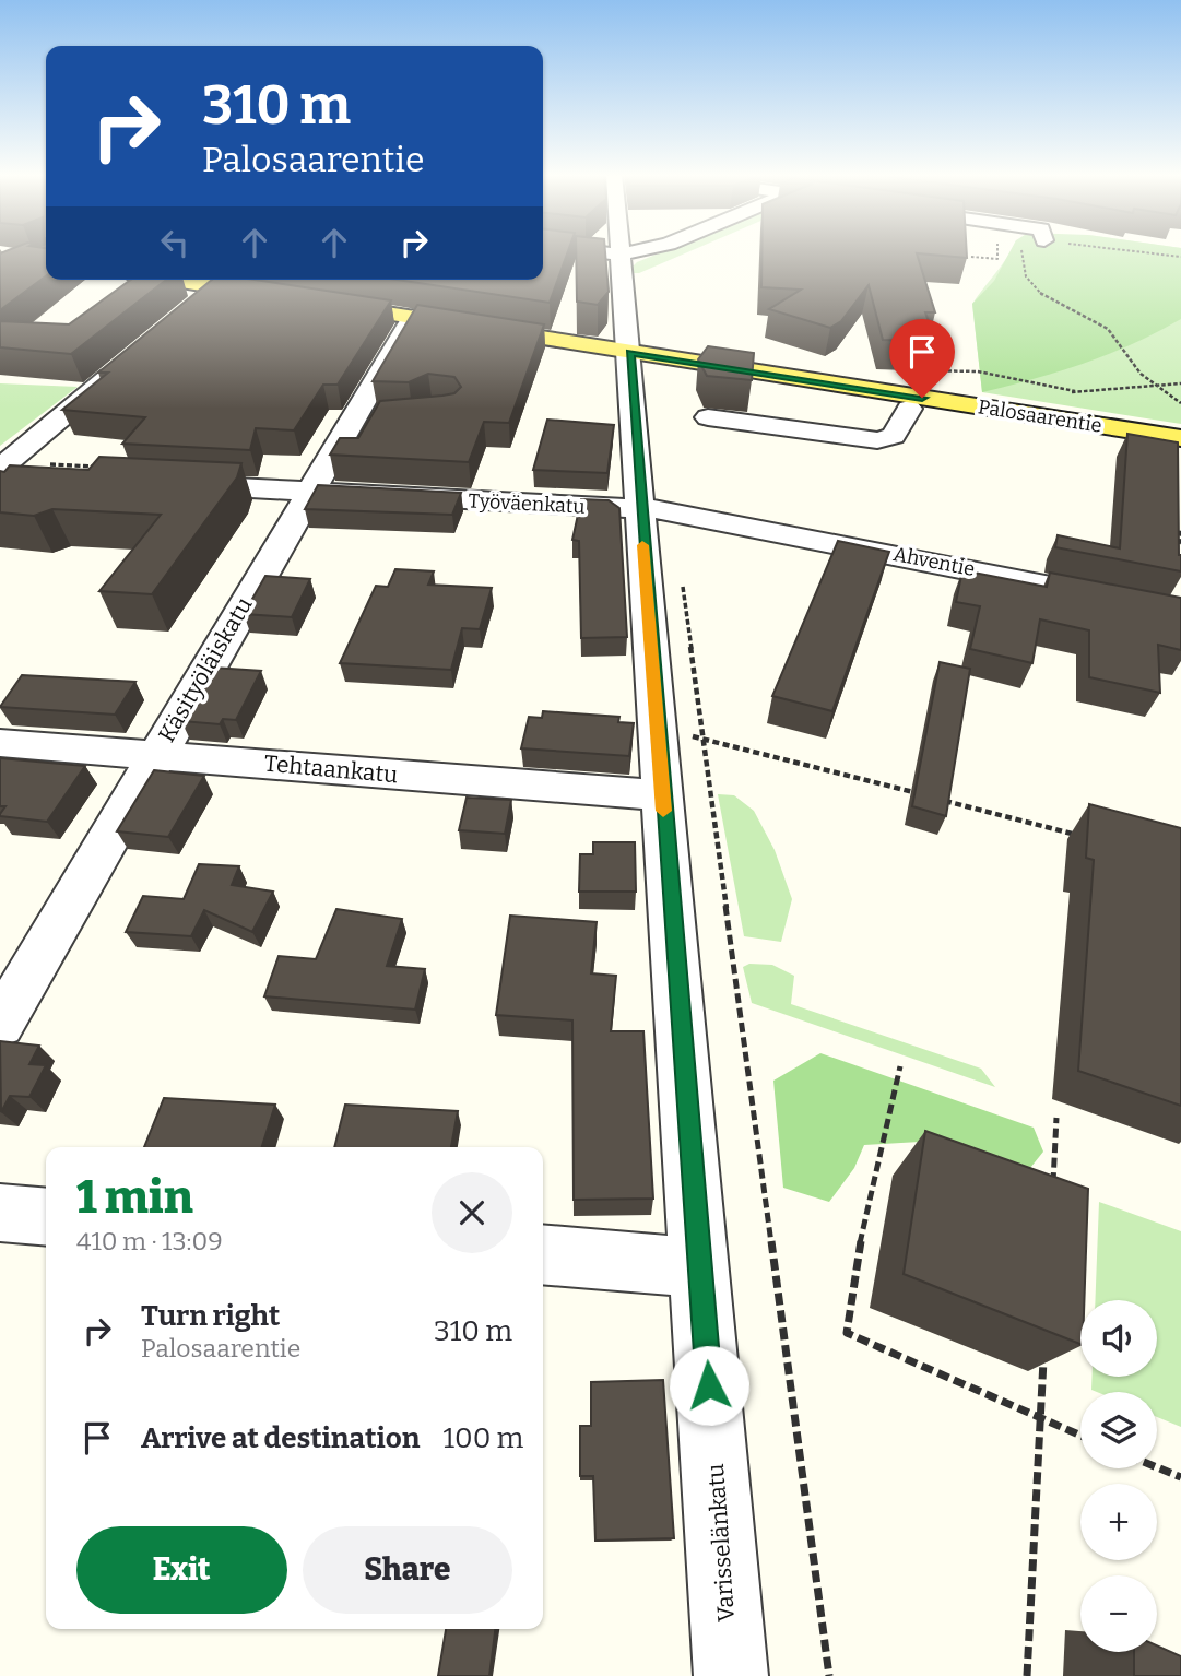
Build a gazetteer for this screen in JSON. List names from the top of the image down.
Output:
{
  "streets": {
    "main road": ["Palosaarentie"],
    "street": [
      "Työväenkatu",
      "Ahventie",
      "Käsityöläiskatu",
      "Tehtaankatu",
      "Varisselänkatu"
    ]
  },
  "crossings": [
    ["Palosaarentie", "Käsityöläiskatu"],
    ["Palosaarentie", "Varisselänkatu"],
    ["Työväenkatu", "Ahventie"],
    ["Työväenkatu", "Käsityöläiskatu"],
    ["Työväenkatu", "Varisselänkatu"],
    ["Ahventie", "Varisselänkatu"],
    ["Käsityöläiskatu", "Tehtaankatu"],
    ["Tehtaankatu", "Varisselänkatu"]
  ],
  "page": {
    "turn": ["310 m", "Palosaarentie"],
    "heading": ["1 min", "410 m · 13:09"],
    "list": [
      {
        "name": "Turn right",
        "note": "Palosaarentie",
        "value": "310 m"
      },
      {
        "name": "Arrive at destination",
        "value": "100 m"
      }
    ],
    "map_buttons": ["+", "−"],
    "buttons": ["Exit", "Share"]
  }
}
